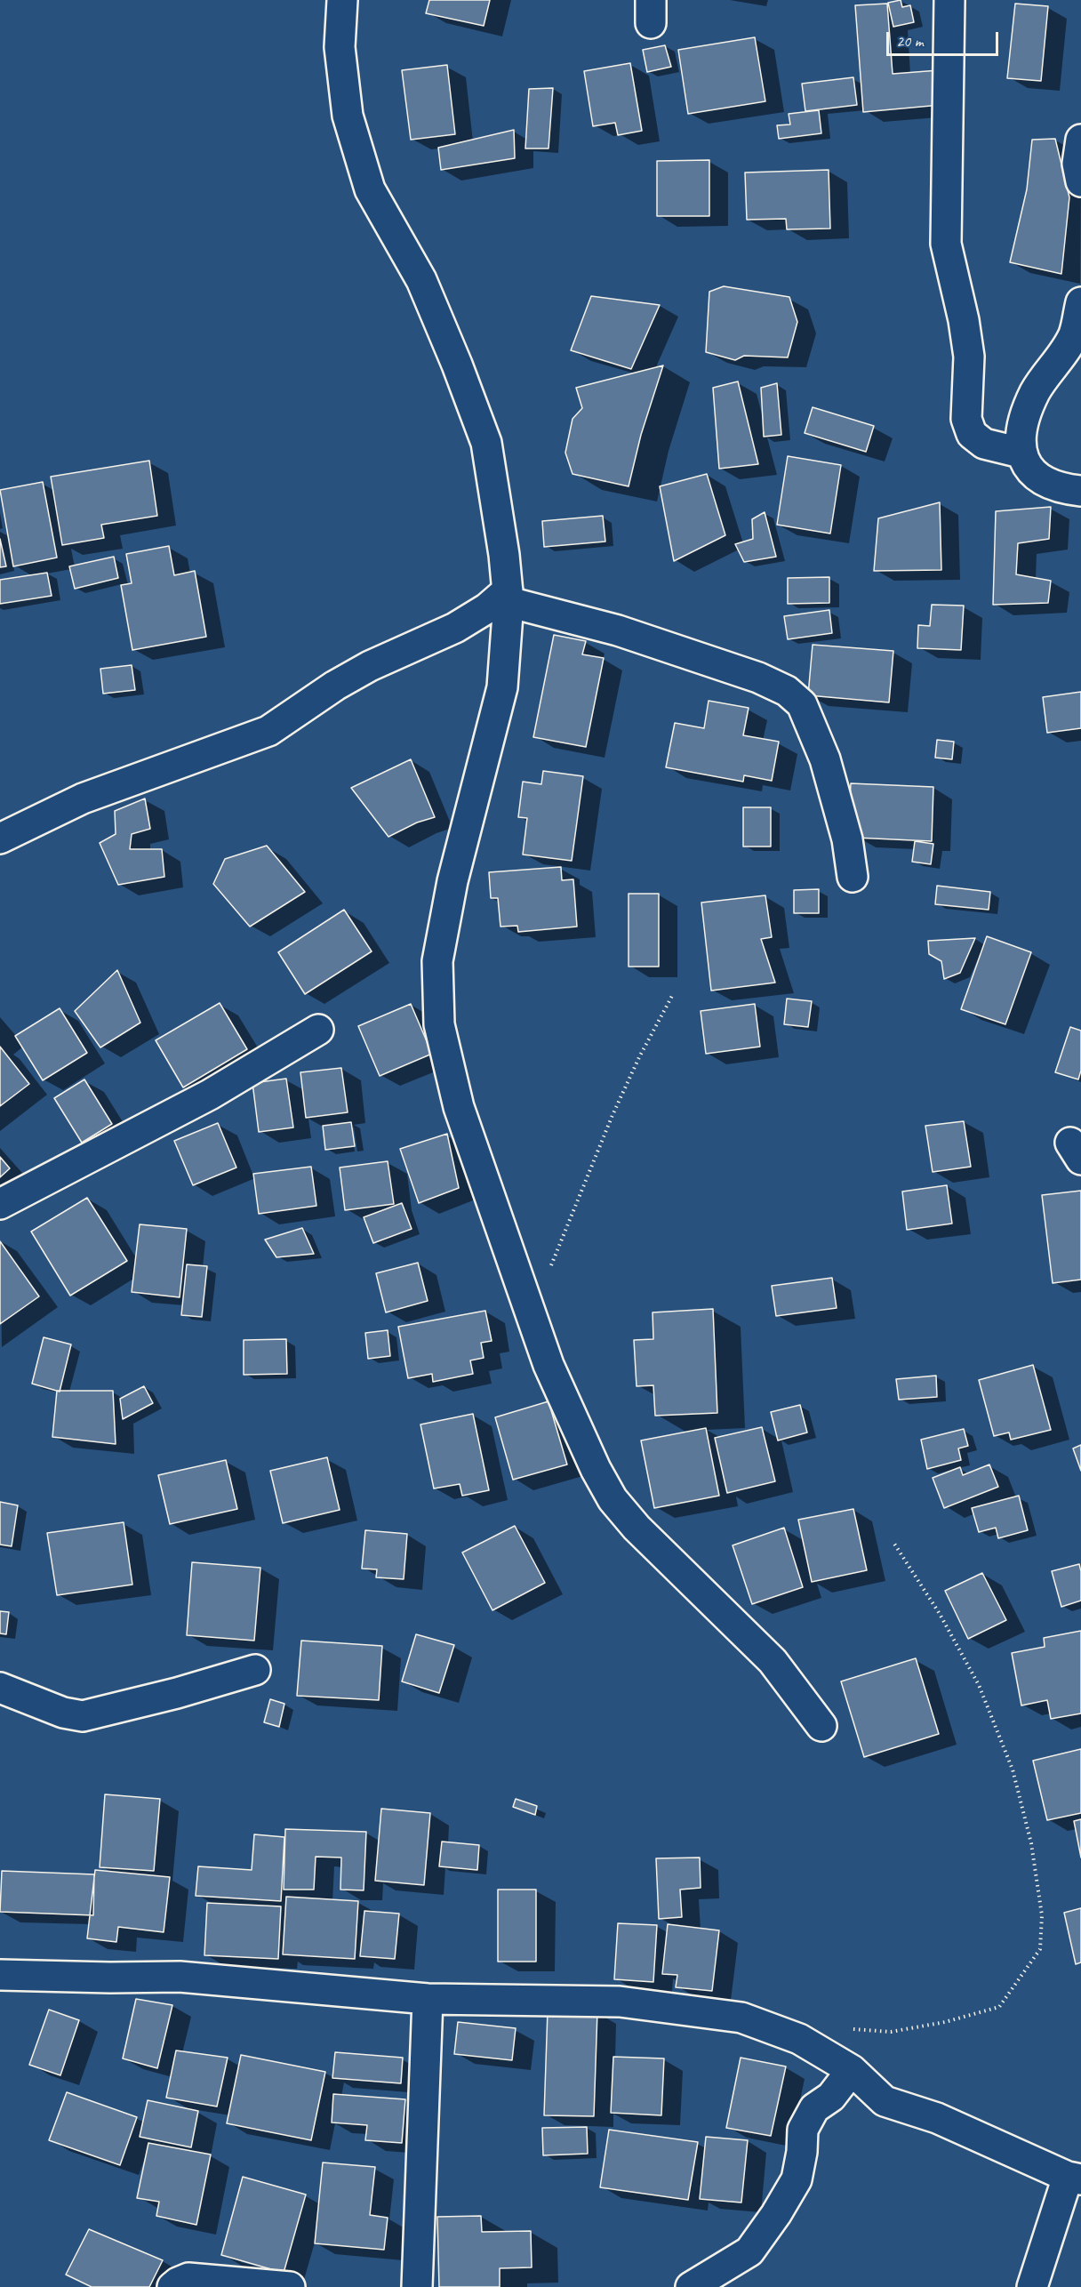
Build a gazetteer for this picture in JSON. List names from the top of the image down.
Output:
{
  "scale_bar": "20 m"
}
